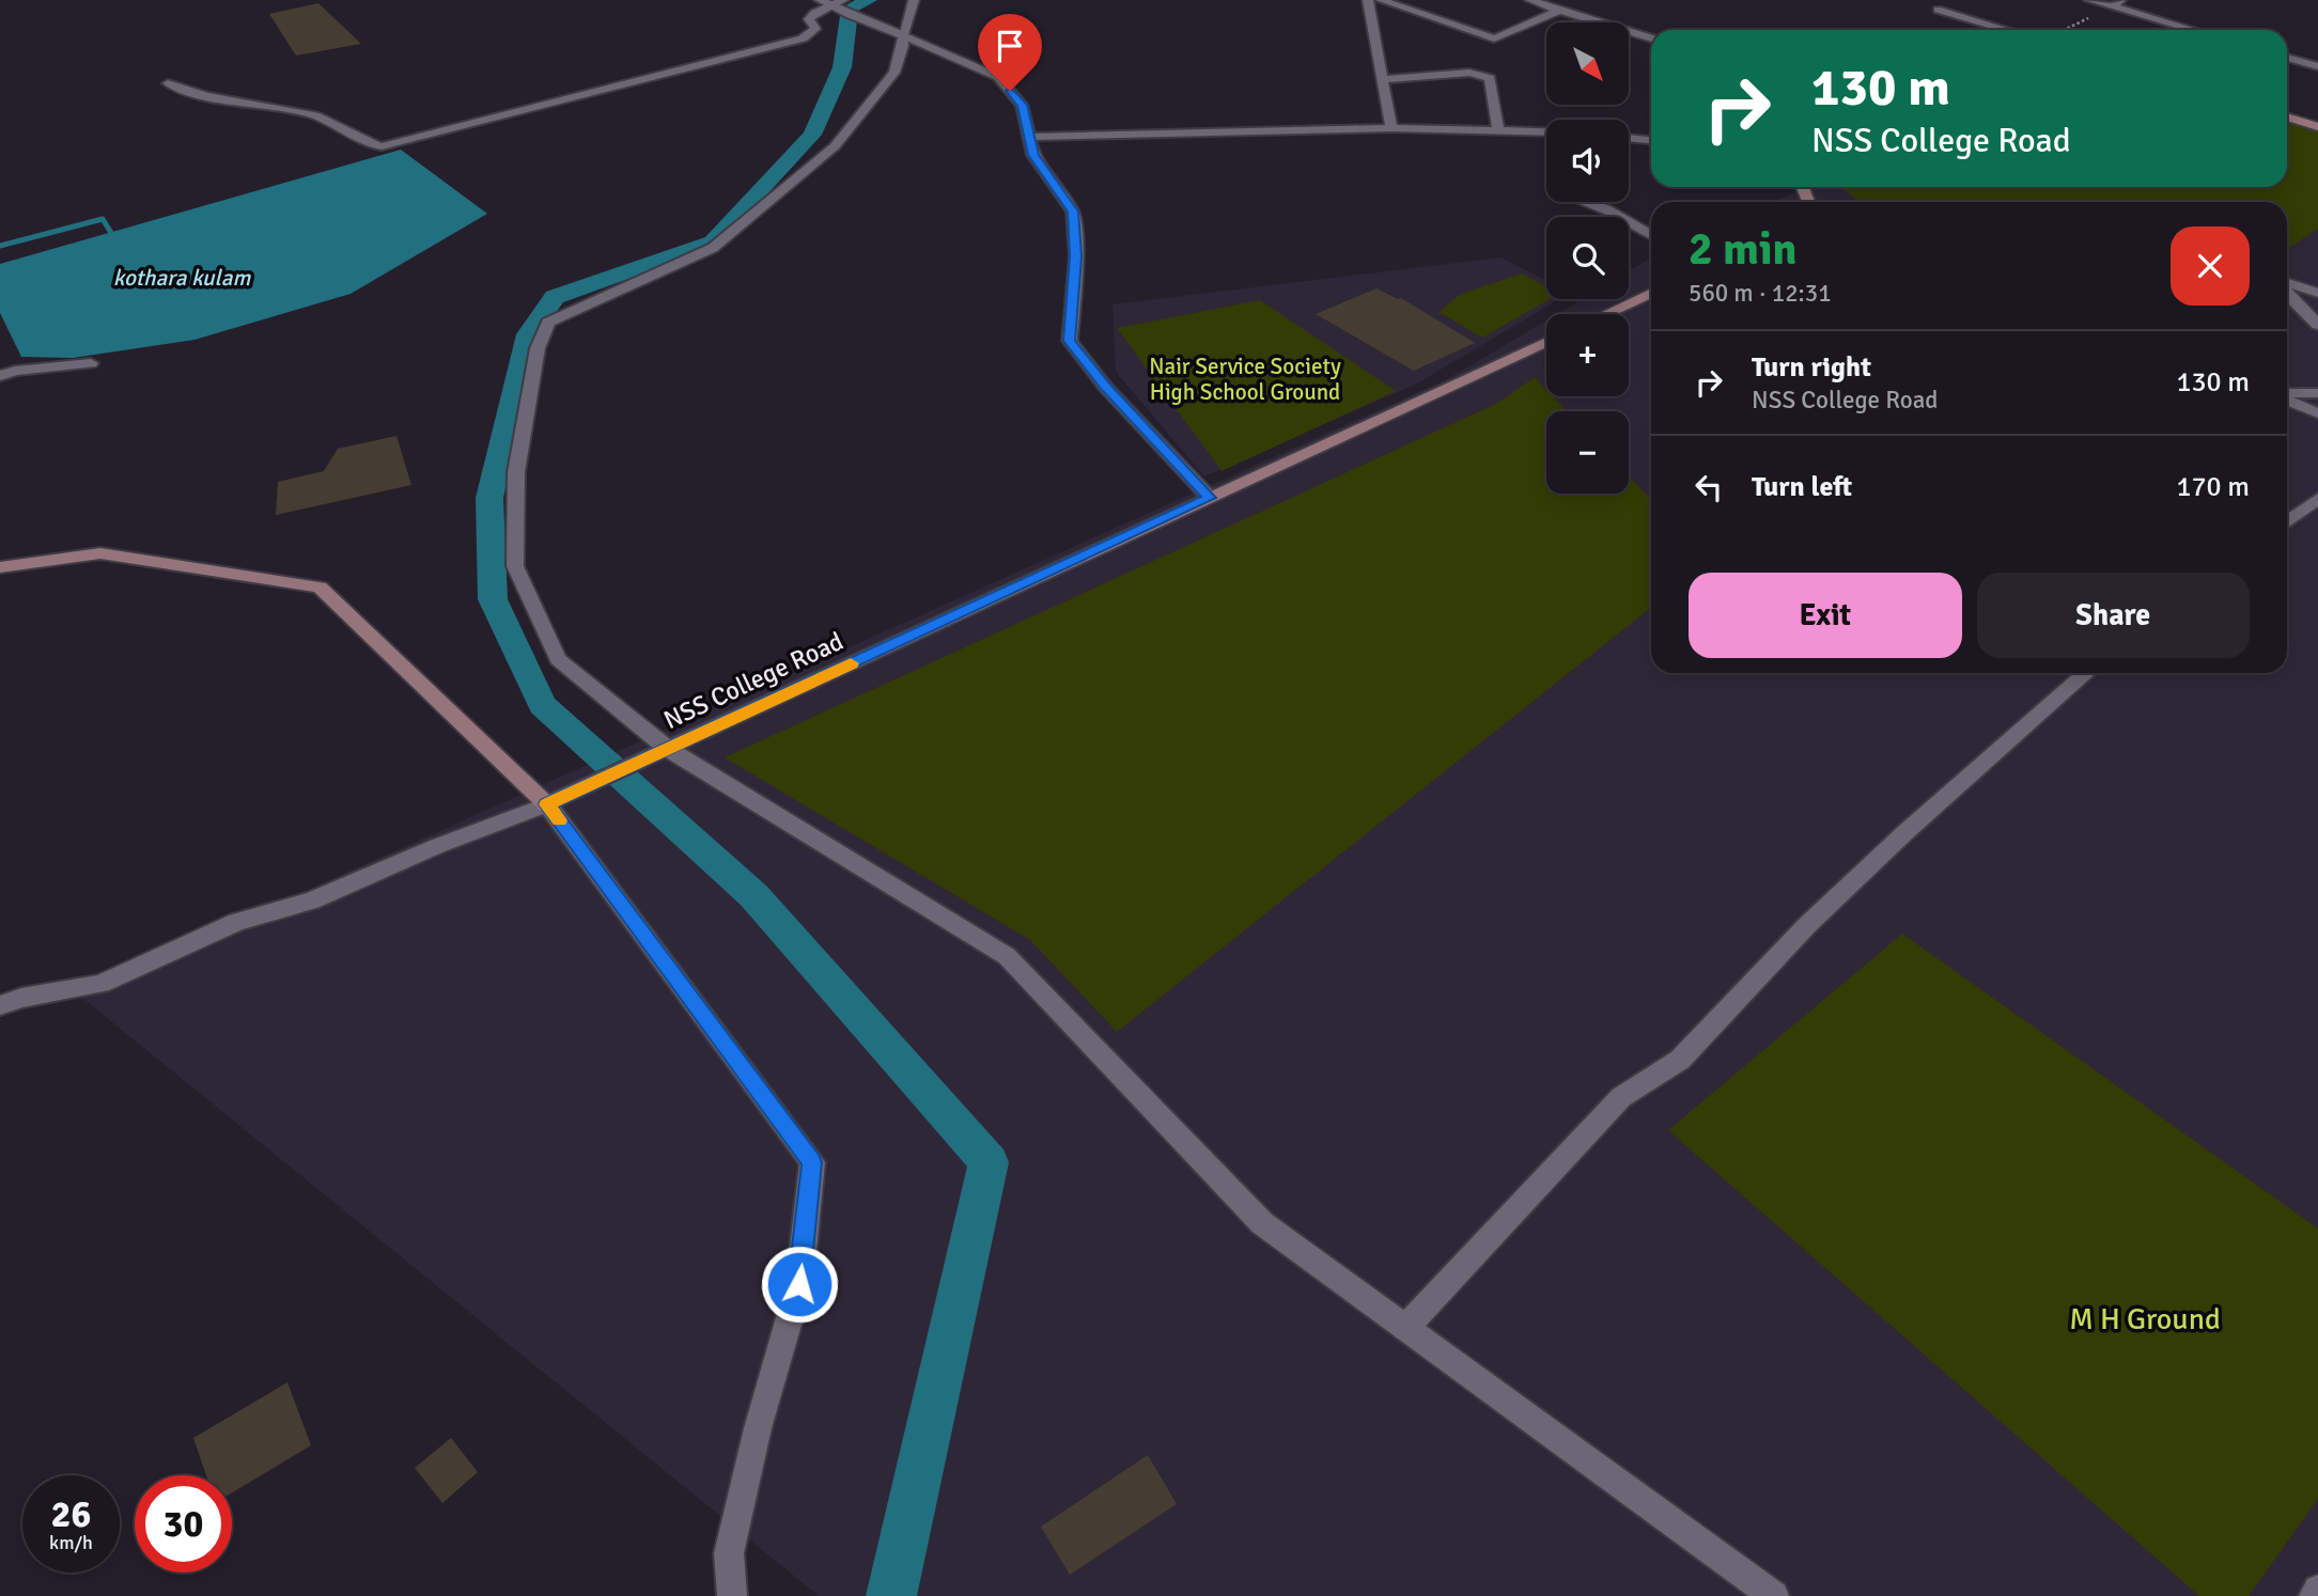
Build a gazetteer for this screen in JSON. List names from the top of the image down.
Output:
{
  "streets": {
    "main road": ["NSS College Road"]
  },
  "water": ["kothara kulam"],
  "parks": ["Nair Service Society High School Ground", "M H Ground"],
  "north": "bottom right",
  "page": {
    "map_buttons": ["+", "−"],
    "turn": ["130 m", "NSS College Road"],
    "heading": ["2 min", "560 m · 12:31"],
    "list": [
      {
        "name": "Turn right",
        "note": "NSS College Road",
        "value": "130 m"
      },
      {
        "name": "Turn left",
        "value": "170 m"
      }
    ],
    "buttons": ["Exit", "Share"],
    "speed": "26 km/h",
    "limit": "30"
  }
}
